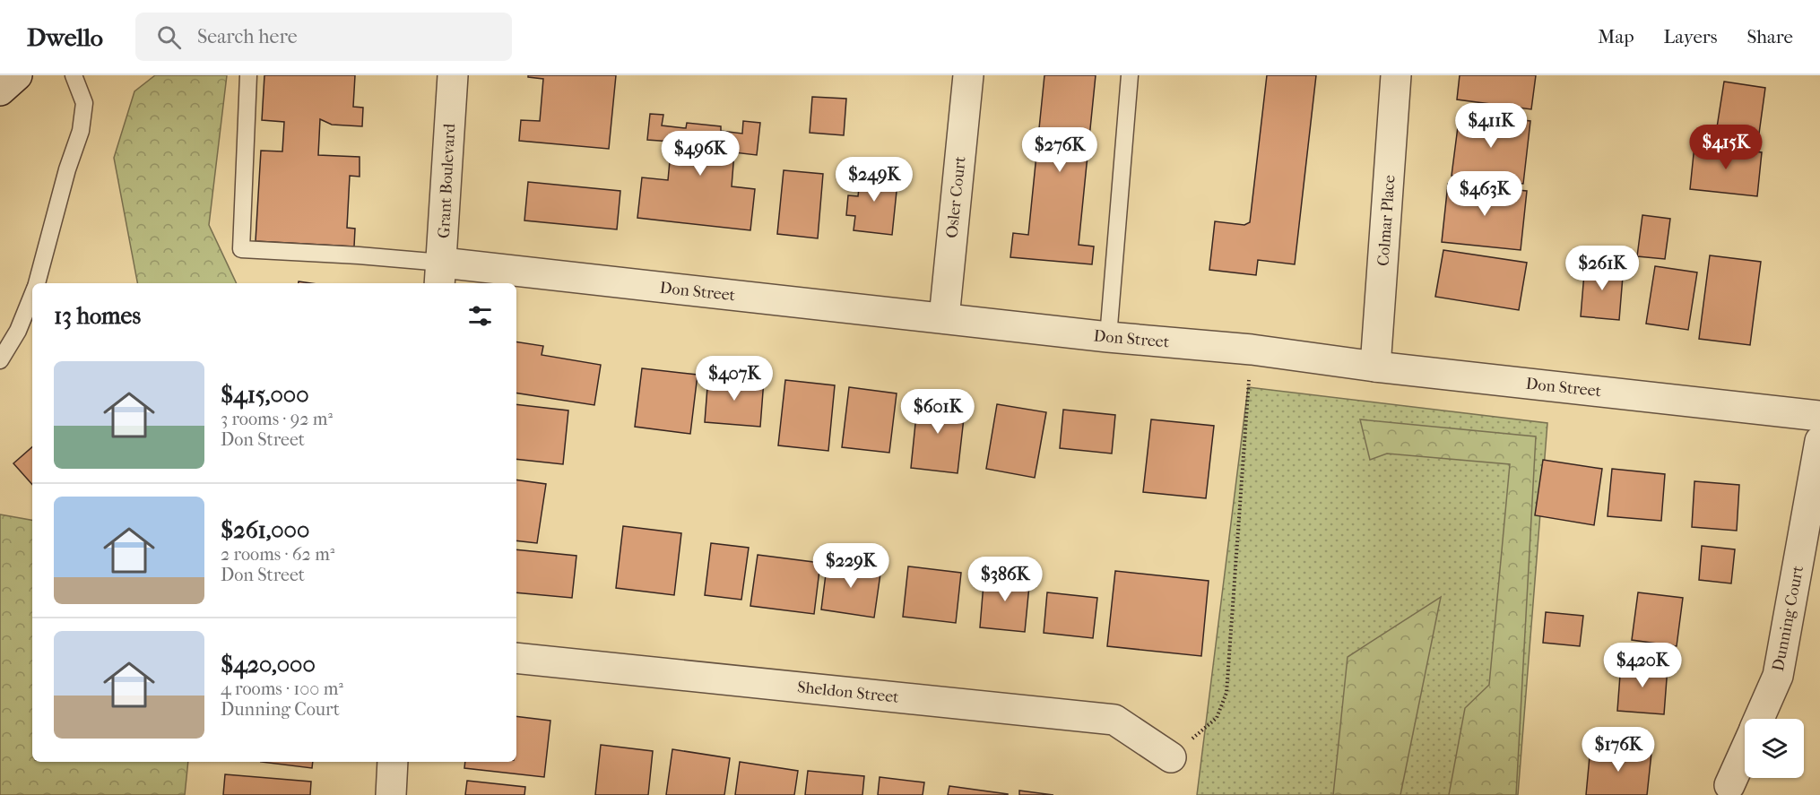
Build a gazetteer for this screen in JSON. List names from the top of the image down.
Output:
{
  "streets": {
    "street": [
      "Grant Boulevard",
      "Osler Court",
      "Colmar Place",
      "Don Street",
      "Dunning Court",
      "Sheldon Street"
    ]
  },
  "crossings": [
    ["Grant Boulevard", "Don Street"],
    ["Osler Court", "Don Street"],
    ["Colmar Place", "Don Street"]
  ],
  "page": {
    "header": "Dwello",
    "search": "Search here",
    "nav": ["Map", "Layers", "Share"],
    "price": [
      "$411K",
      "$415K",
      "$276K",
      "$496K",
      "$249K",
      "$463K",
      "$261K",
      "$407K",
      "$601K",
      "$229K",
      "$386K",
      "$420K",
      "$176K"
    ],
    "heading": "13 homes",
    "list": [
      {
        "name": "$415,000",
        "note": "3 rooms · 92 m² · Don Street"
      },
      {
        "name": "$261,000",
        "note": "2 rooms · 62 m² · Don Street"
      },
      {
        "name": "$420,000",
        "note": "4 rooms · 100 m² · Dunning Court"
      }
    ]
  }
}
